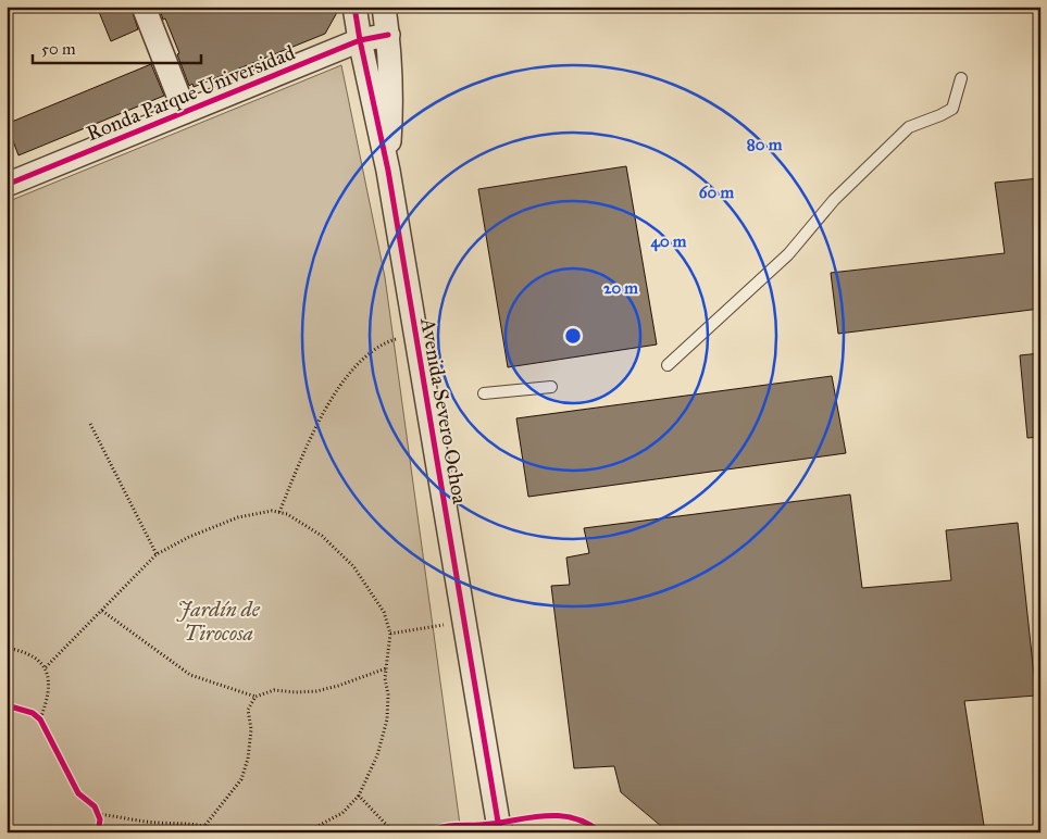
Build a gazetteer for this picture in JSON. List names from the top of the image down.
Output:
{
  "streets": {
    "street": ["Ronda Parque Universidad", "Avenida Severo Ochoa"]
  },
  "crossings": [
    ["Ronda Parque Universidad", "Avenida Severo Ochoa"]
  ],
  "parks": ["Jardín de Tirocosa"],
  "scale_bar": "50 m",
  "rings": [
    "80 m",
    "60 m",
    "40 m",
    "20 m"
  ]
}
